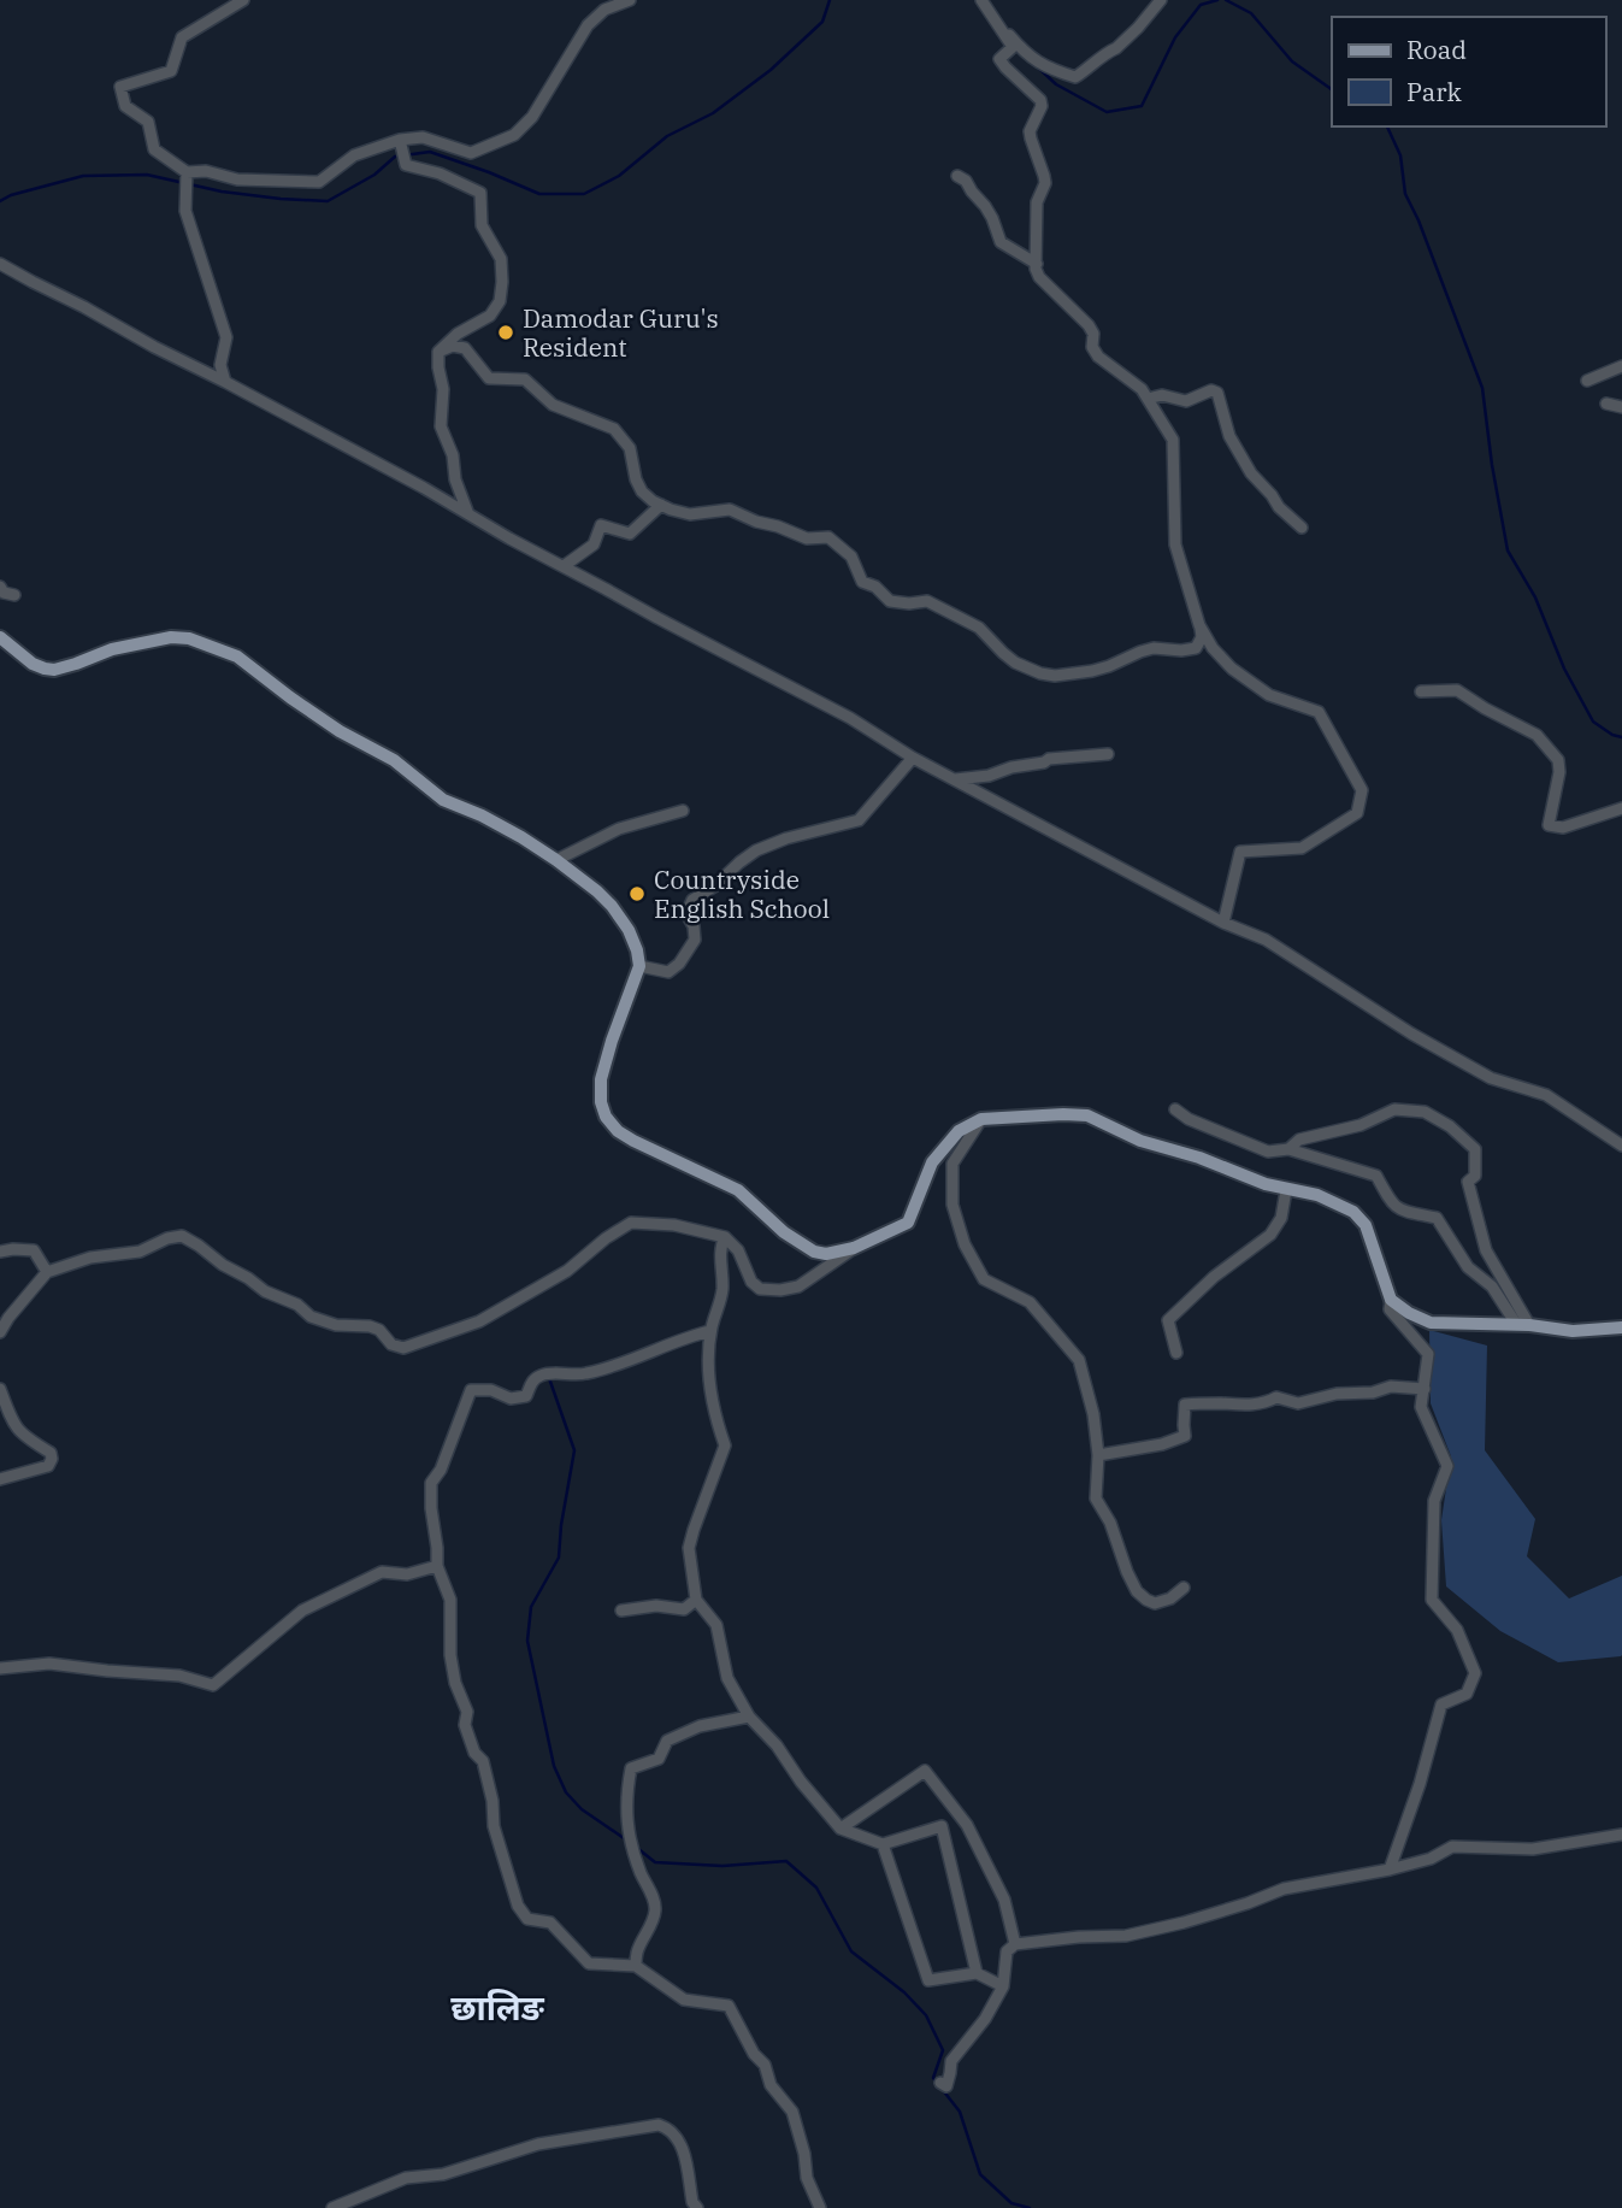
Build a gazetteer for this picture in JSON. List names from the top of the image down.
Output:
{
  "districts": ["छालिङ"],
  "places": ["Damodar Guru's Resident", "Countryside English School"],
  "legend": ["Road", "Park"]
}
